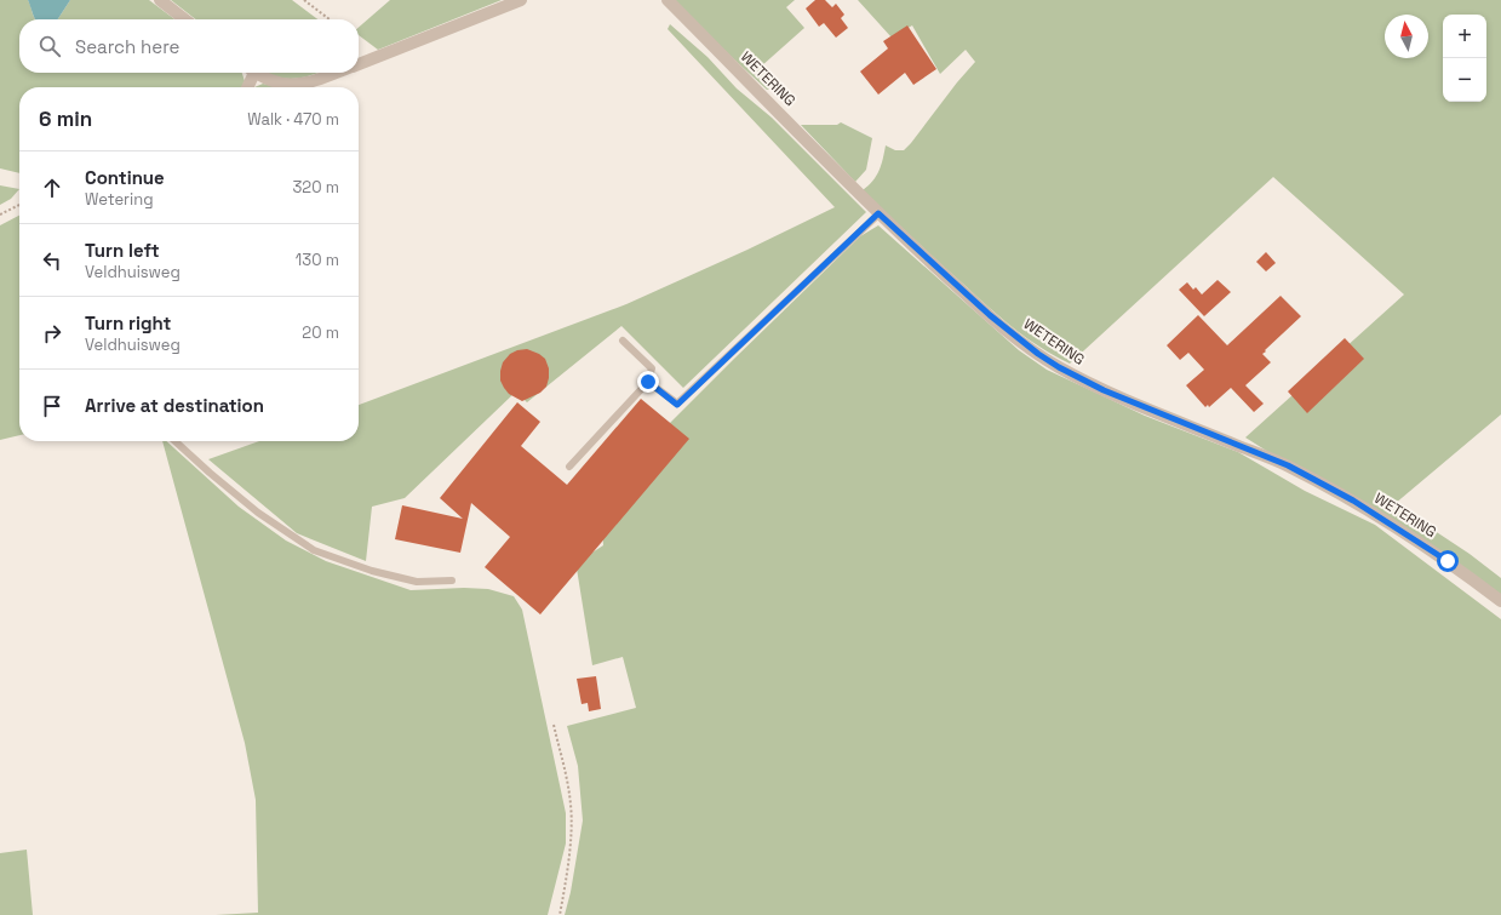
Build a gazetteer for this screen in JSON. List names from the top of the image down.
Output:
{
  "streets": {
    "street": ["WETERING"]
  },
  "north": "top",
  "page": {
    "map_buttons": ["+", "−"],
    "search": "Search here",
    "heading": ["6 min", "Walk · 470 m"],
    "list": [
      ["Continue", "Wetering", "320 m"],
      ["Turn left", "Veldhuisweg", "130 m"],
      ["Turn right", "Veldhuisweg", "20 m"],
      "Arrive at destination"
    ]
  }
}
